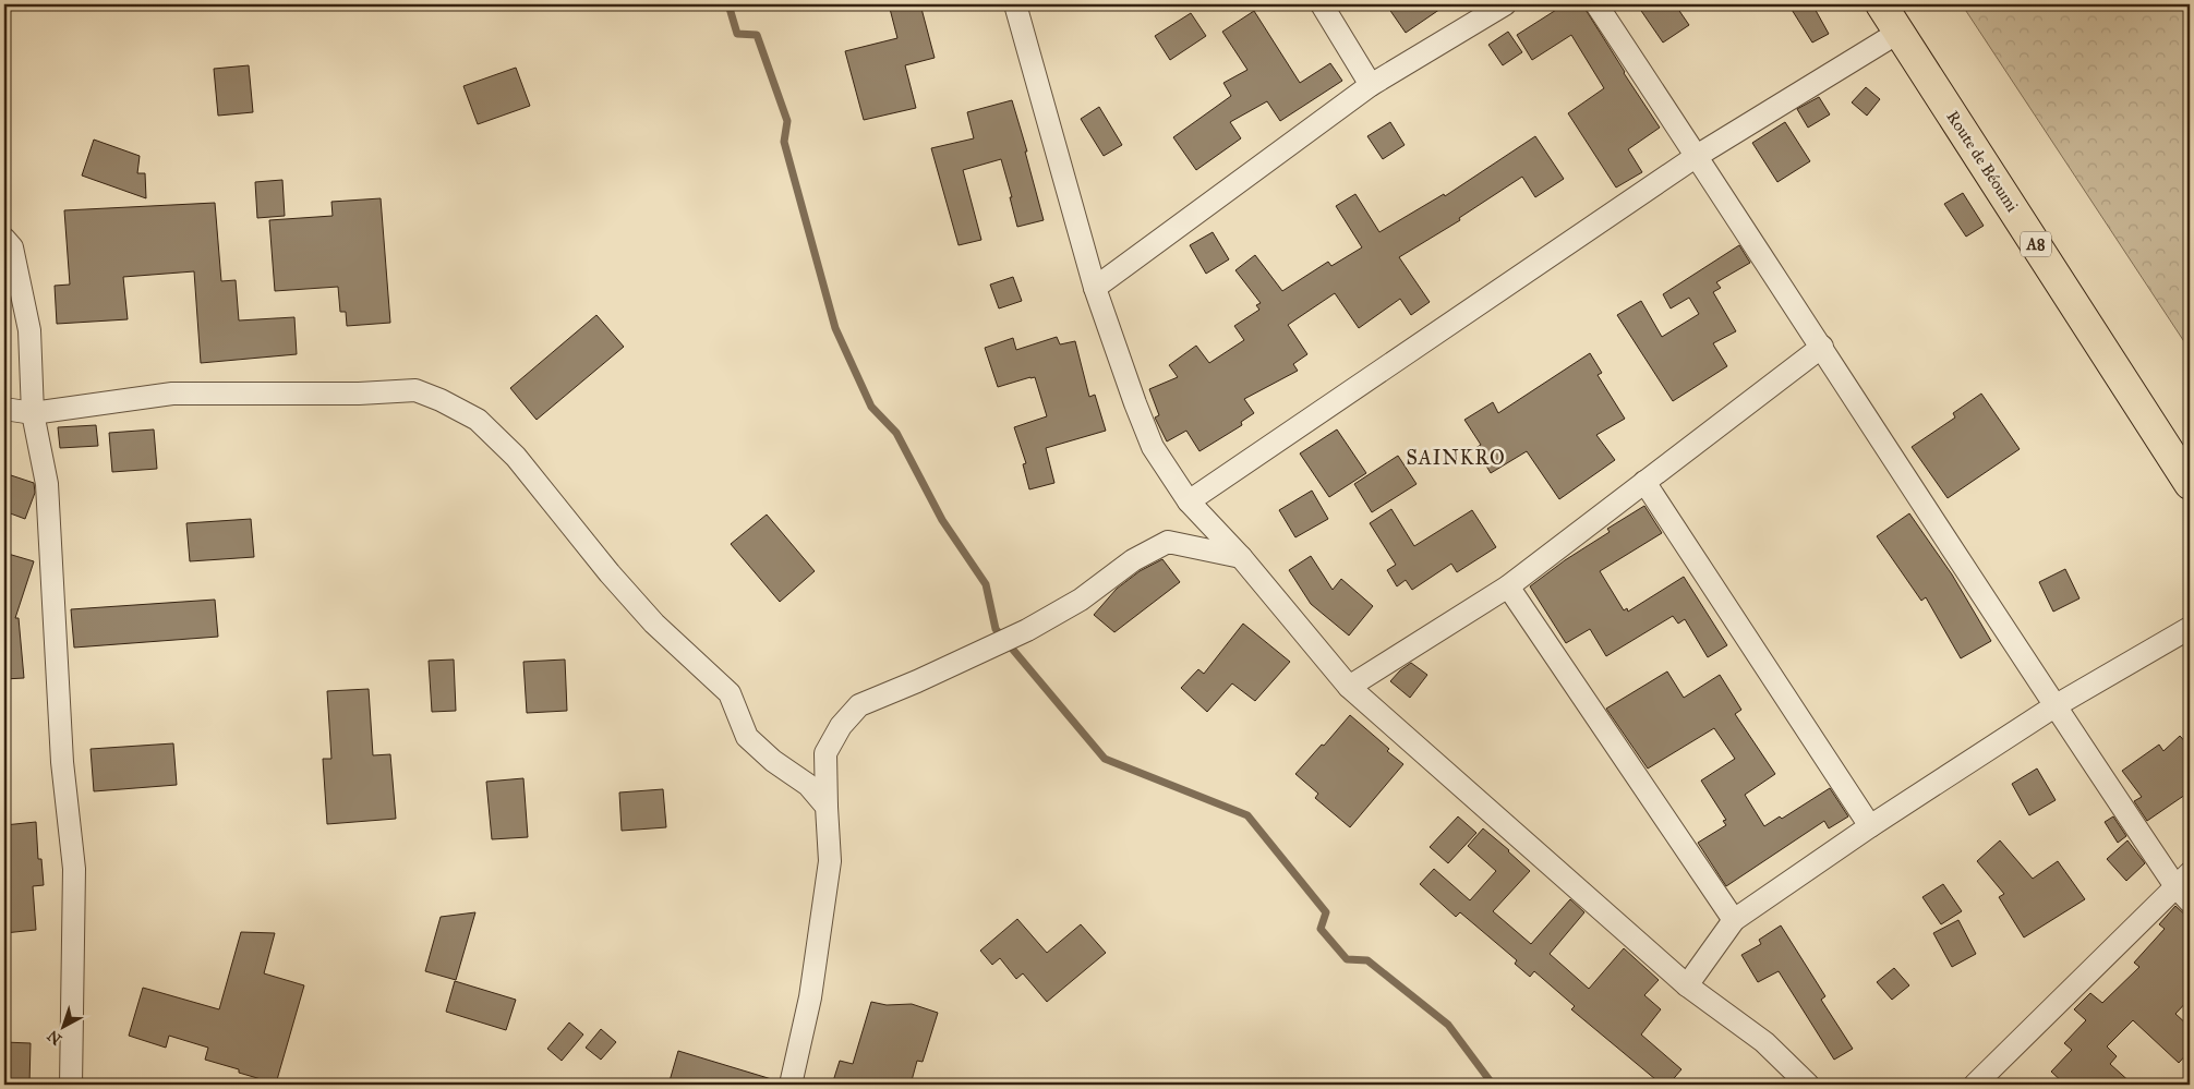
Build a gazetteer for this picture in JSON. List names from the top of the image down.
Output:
{
  "streets": {
    "main road": ["Route de Béoumi", "A8"]
  },
  "districts": ["SAINKRO"],
  "north": "bottom left"
}
